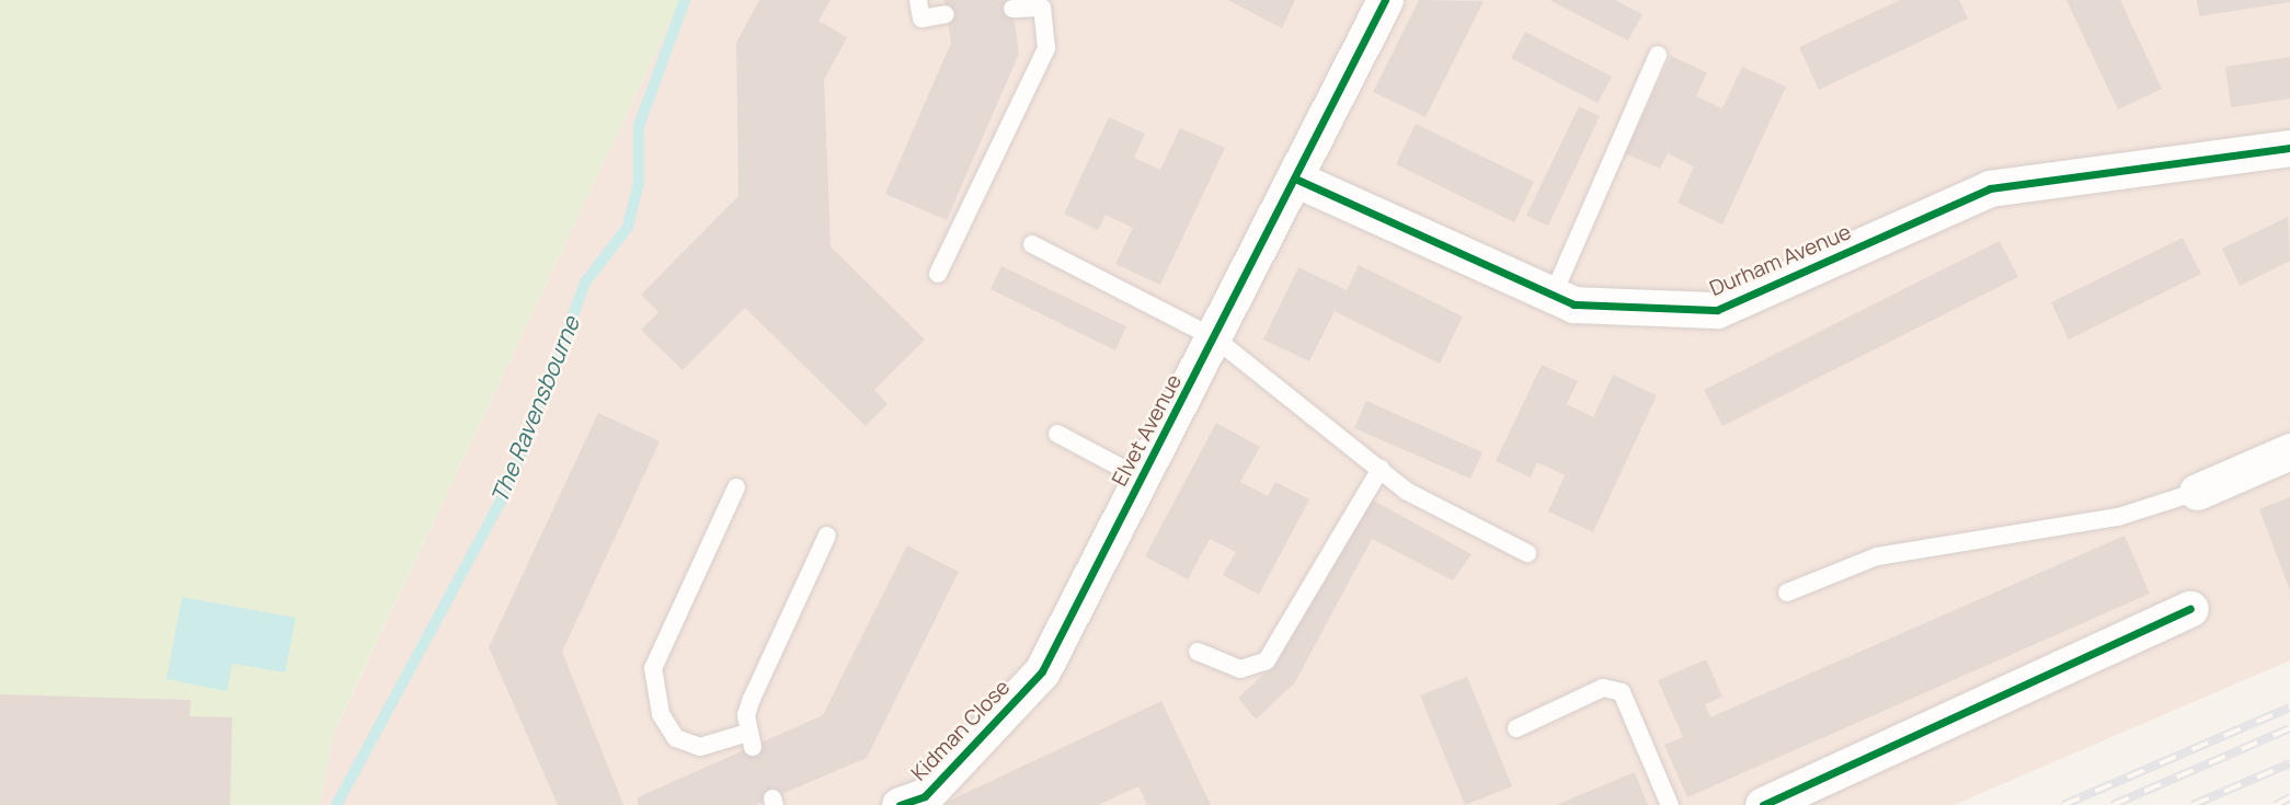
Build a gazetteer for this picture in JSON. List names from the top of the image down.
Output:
{
  "streets": {
    "street": ["Durham Avenue", "Elvet Avenue", "Kidman Close"]
  },
  "crossings": [
    ["Durham Avenue", "Elvet Avenue"],
    ["Elvet Avenue", "Kidman Close"]
  ],
  "water": ["The Ravensbourne"]
}
